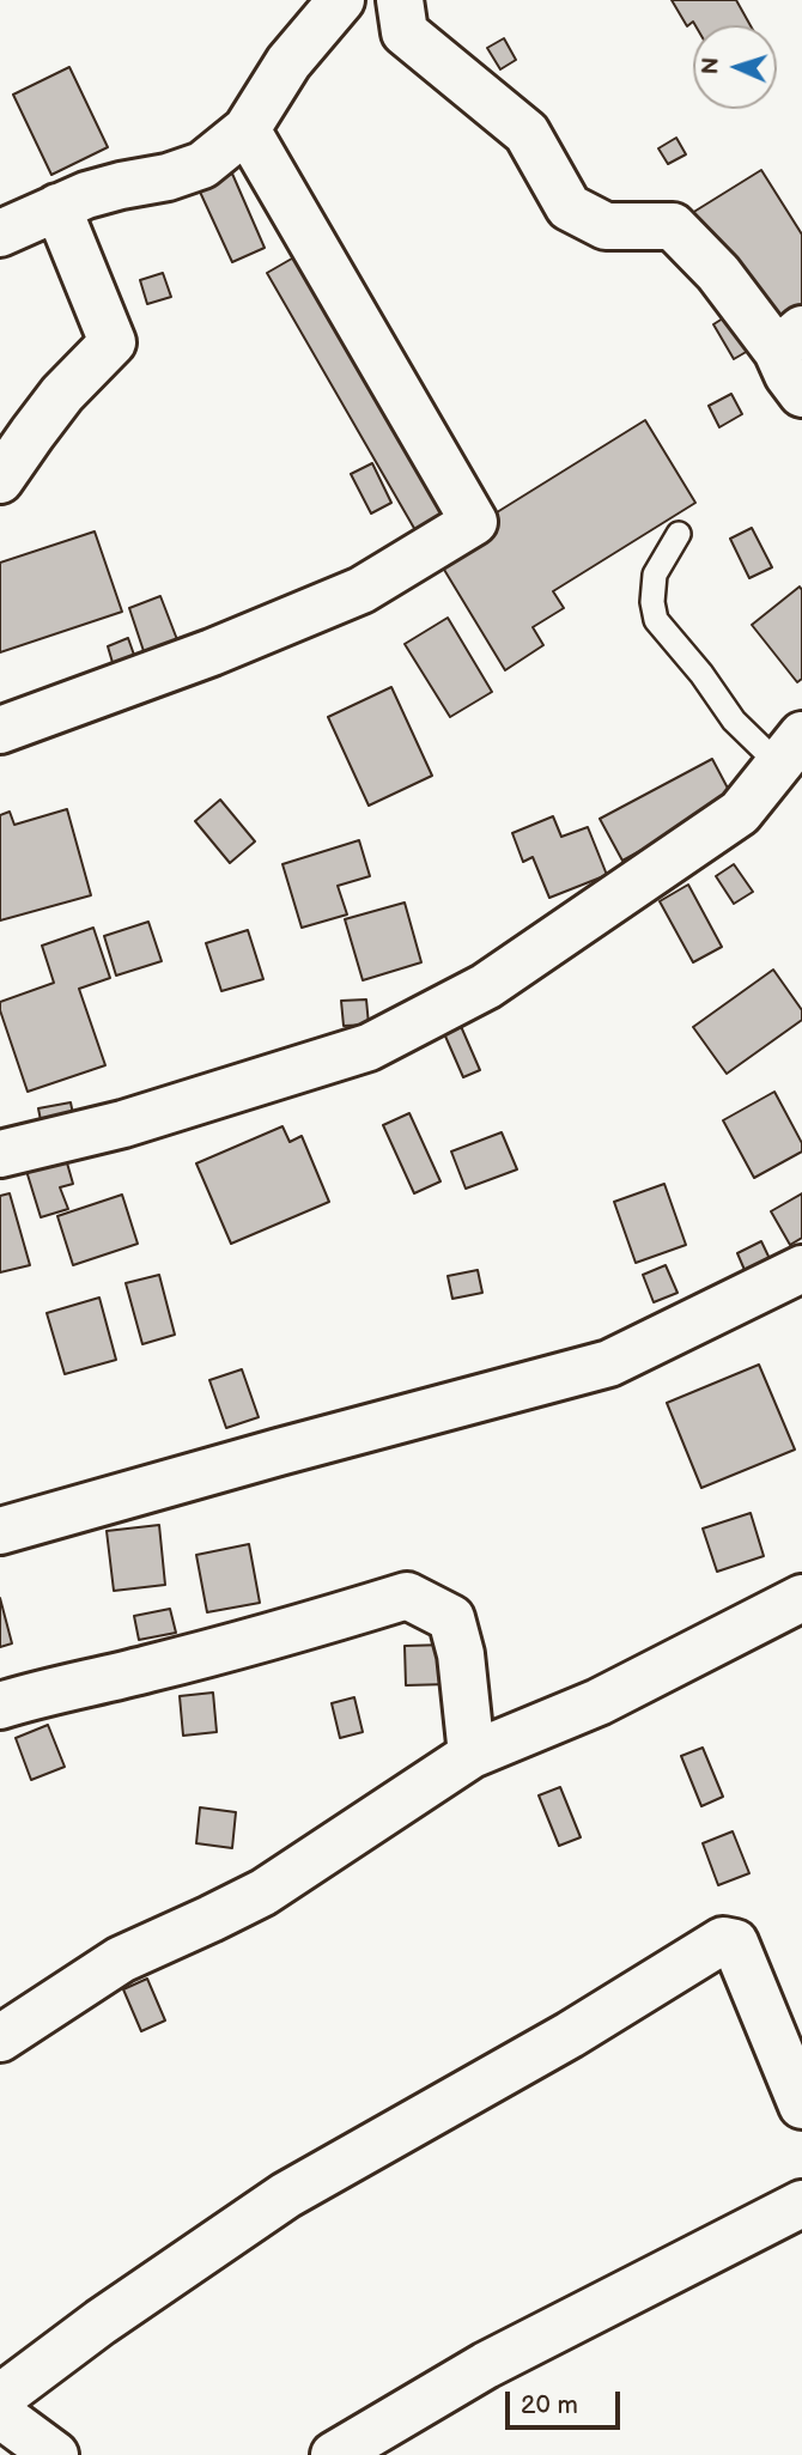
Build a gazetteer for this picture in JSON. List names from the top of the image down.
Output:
{
  "scale_bar": "20 m",
  "north": "left"
}
